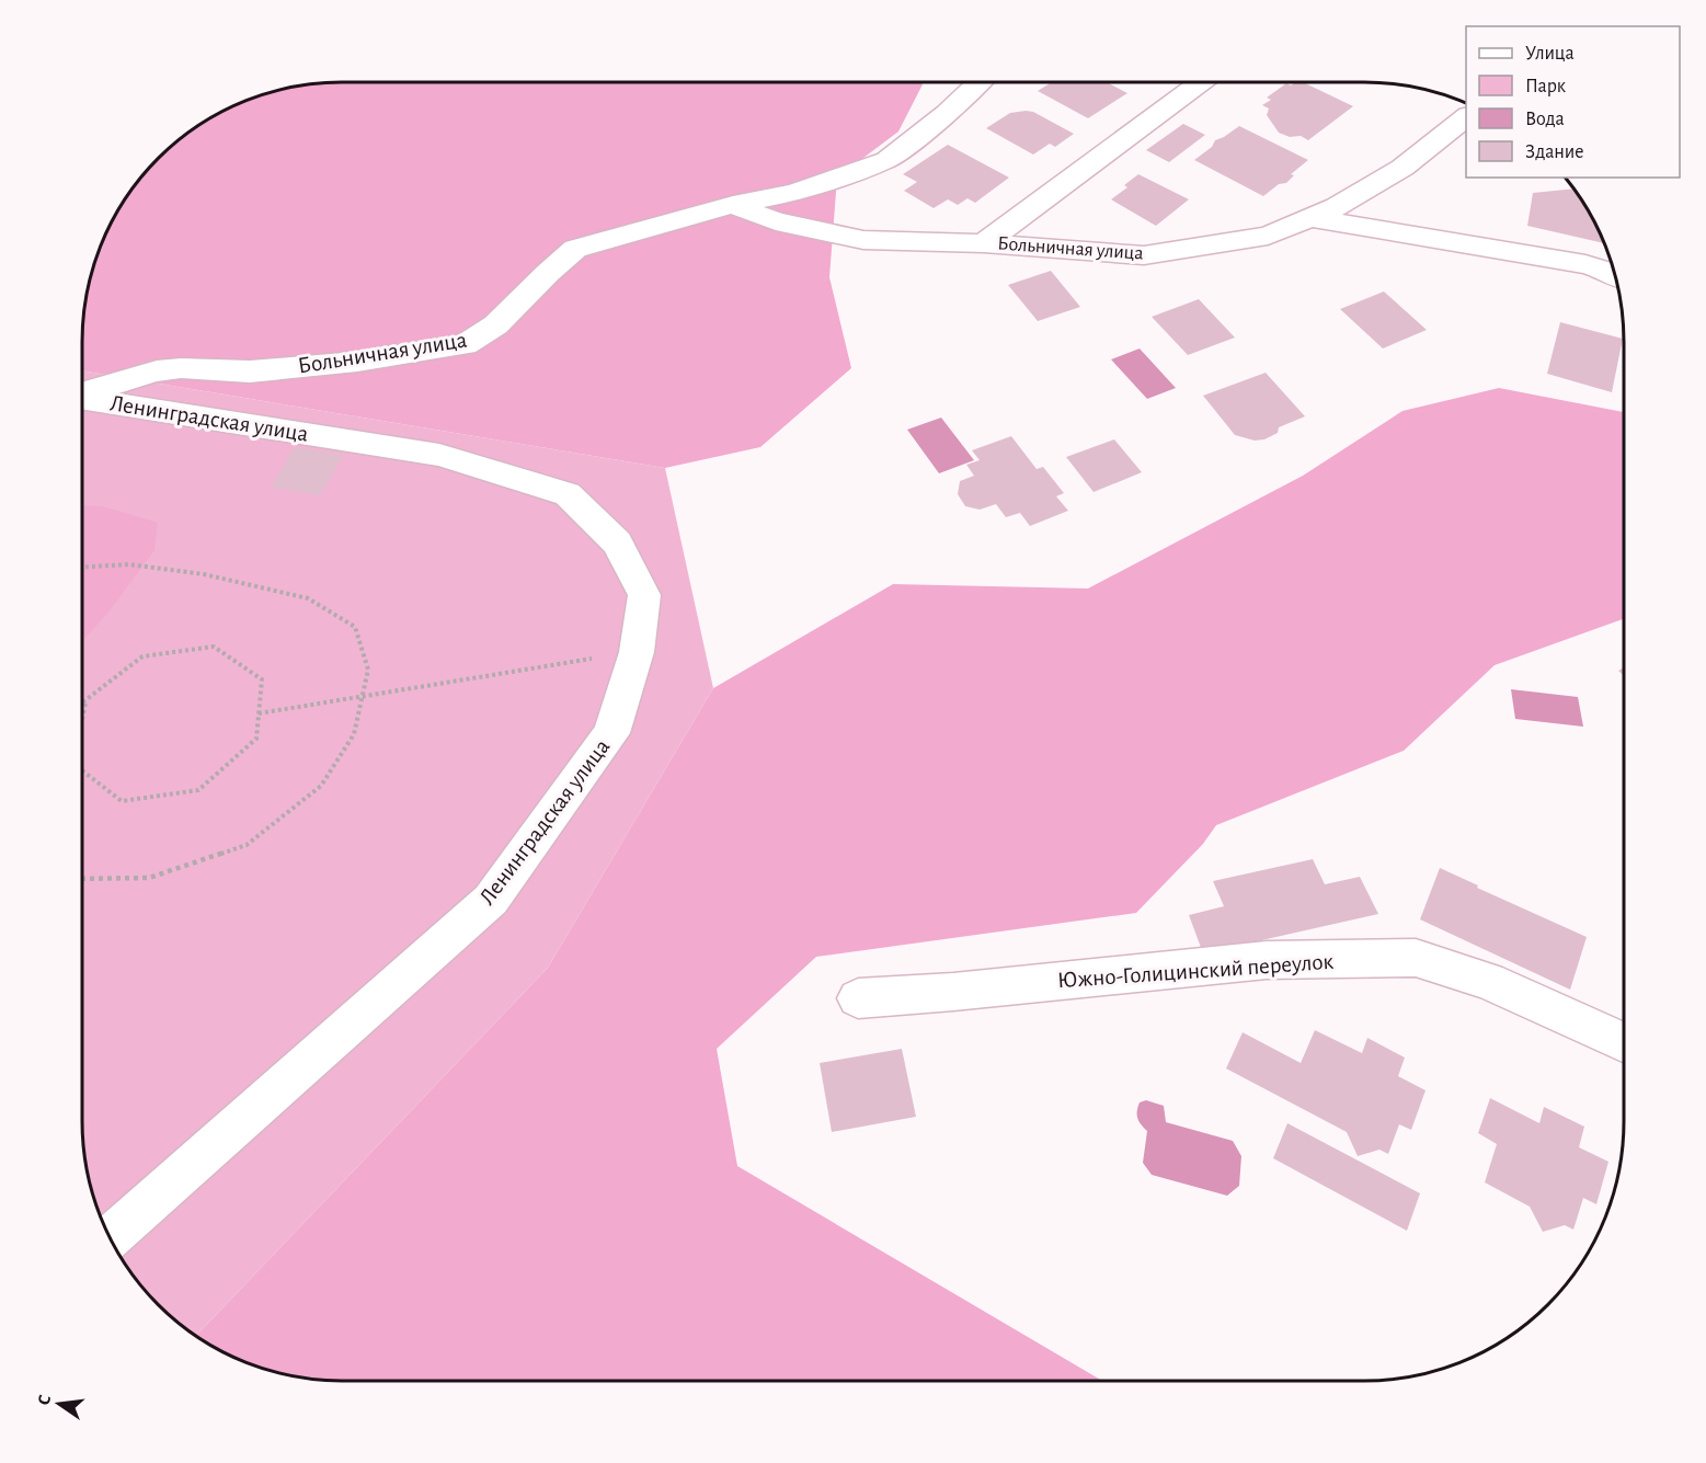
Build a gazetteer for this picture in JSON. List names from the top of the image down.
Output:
{
  "streets": {
    "street": ["Больничная улица", "Ленинградская улица", "Южно-Голицинский переулок"]
  },
  "legend": [
    "Улица",
    "Парк",
    "Вода",
    "Здание"
  ],
  "north": "left"
}
